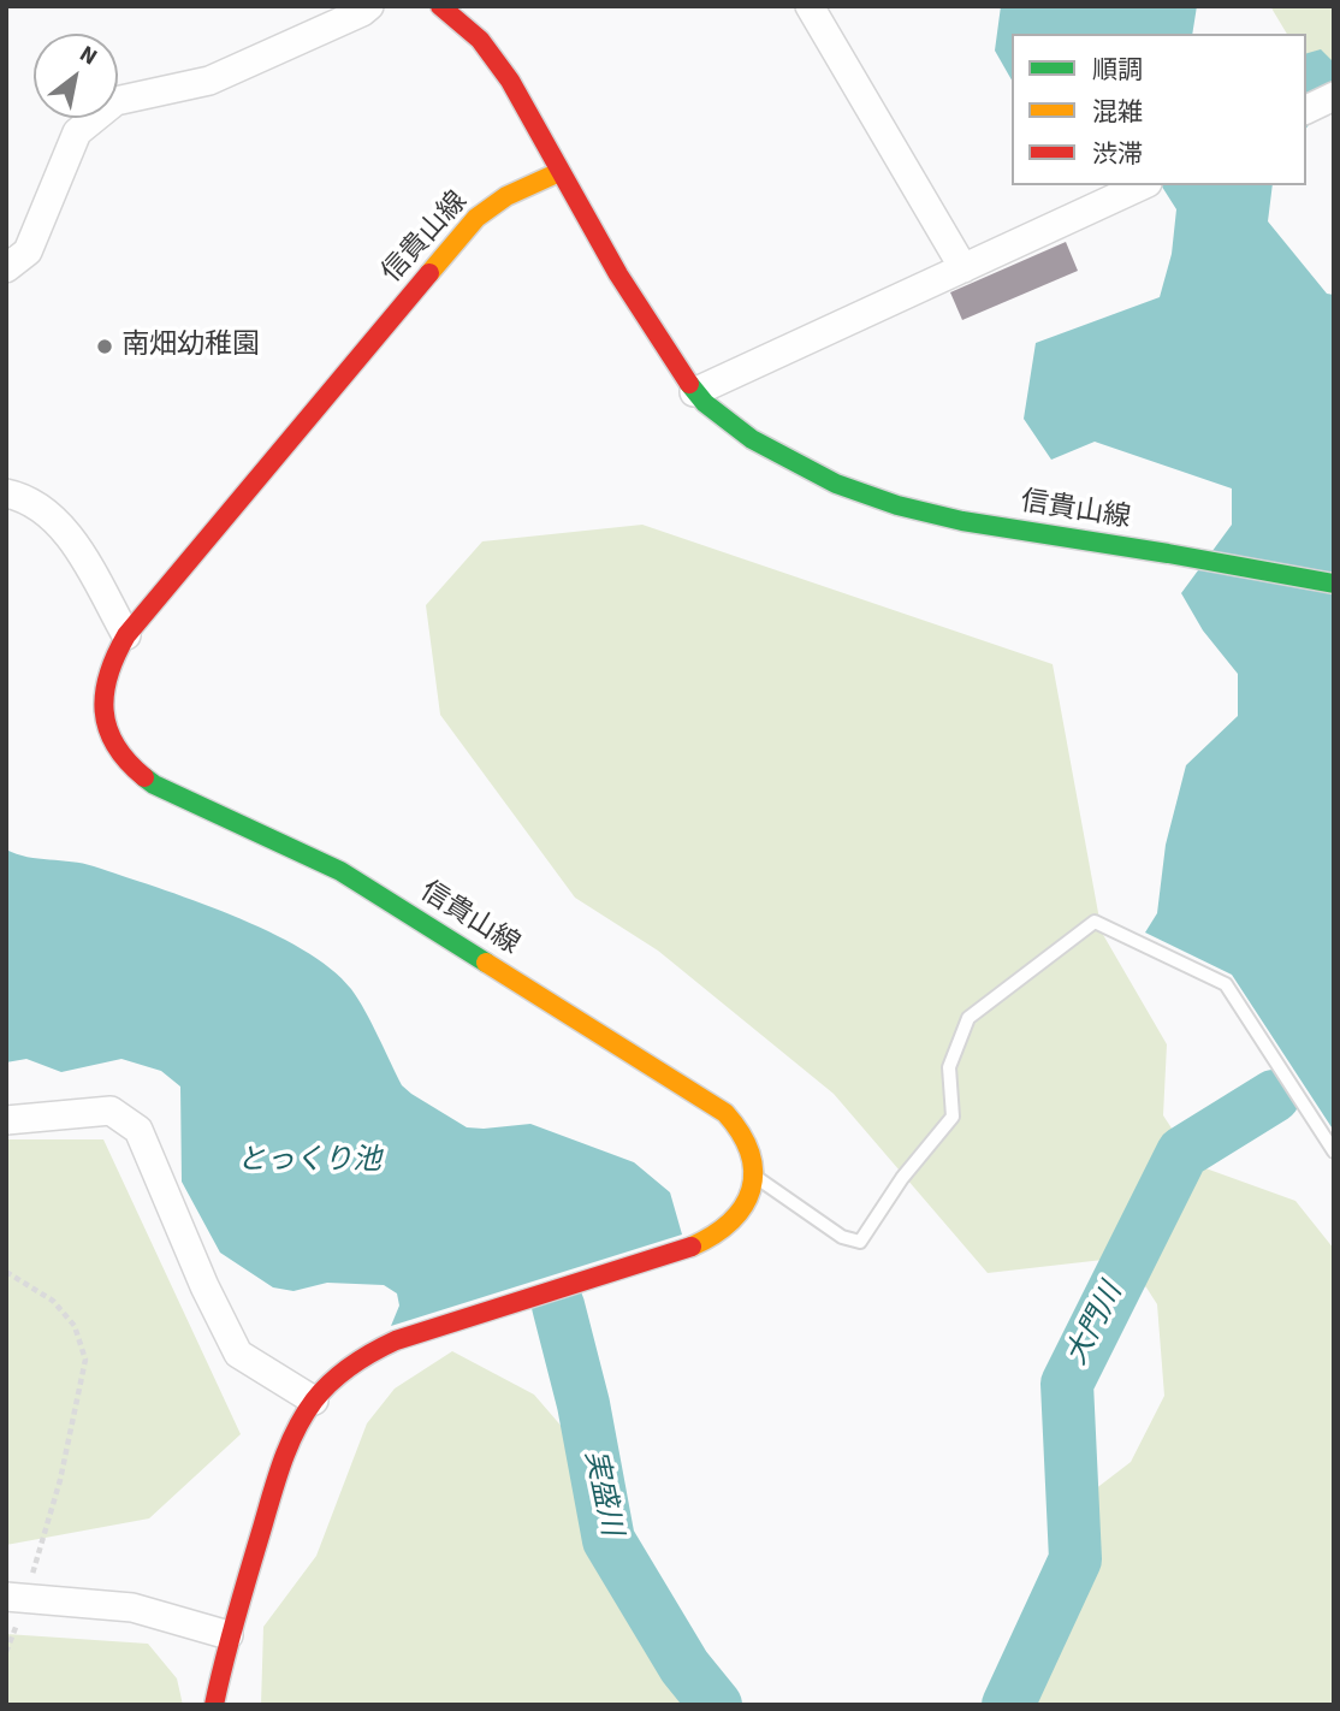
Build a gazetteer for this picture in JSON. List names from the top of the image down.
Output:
{
  "streets": {
    "main road": ["信貴山線"]
  },
  "water": ["とっくり池", "大門川", "実盛川"],
  "places": ["南畑幼稚園"],
  "legend": ["順調", "混雑", "渋滞"],
  "north": "top right"
}
